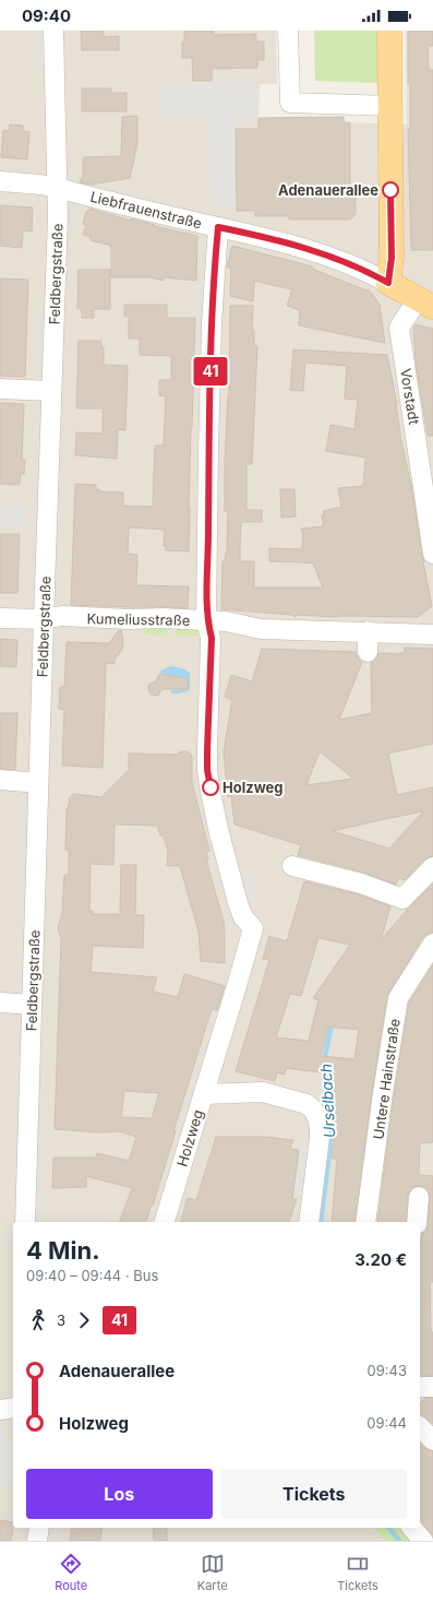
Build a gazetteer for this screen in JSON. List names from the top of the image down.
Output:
{
  "streets": {
    "street": [
      "Liebfrauenstraße",
      "Feldbergstraße",
      "Vorstadt",
      "Kumeliusstraße",
      "Untere Hainstraße",
      "Holzweg"
    ]
  },
  "crossings": [
    ["Liebfrauenstraße", "Feldbergstraße"],
    ["Liebfrauenstraße", "Holzweg"],
    ["Feldbergstraße", "Kumeliusstraße"],
    ["Kumeliusstraße", "Holzweg"]
  ],
  "water": ["Urselbach"],
  "places": ["Adenauerallee", "Holzweg"],
  "lines": ["bus line 41"],
  "page": {
    "status": "09:40",
    "on_map": "41",
    "heading": ["4 Min.", "09:40 – 09:44 · Bus", "3.20 €"],
    "legs": ["3", "41"],
    "list": [
      {
        "name": "Adenauerallee",
        "value": "09:43"
      },
      {
        "name": "Holzweg",
        "value": "09:44"
      }
    ],
    "buttons": ["Los", "Tickets"],
    "tabs": ["Route", "Karte", "Tickets"]
  }
}
